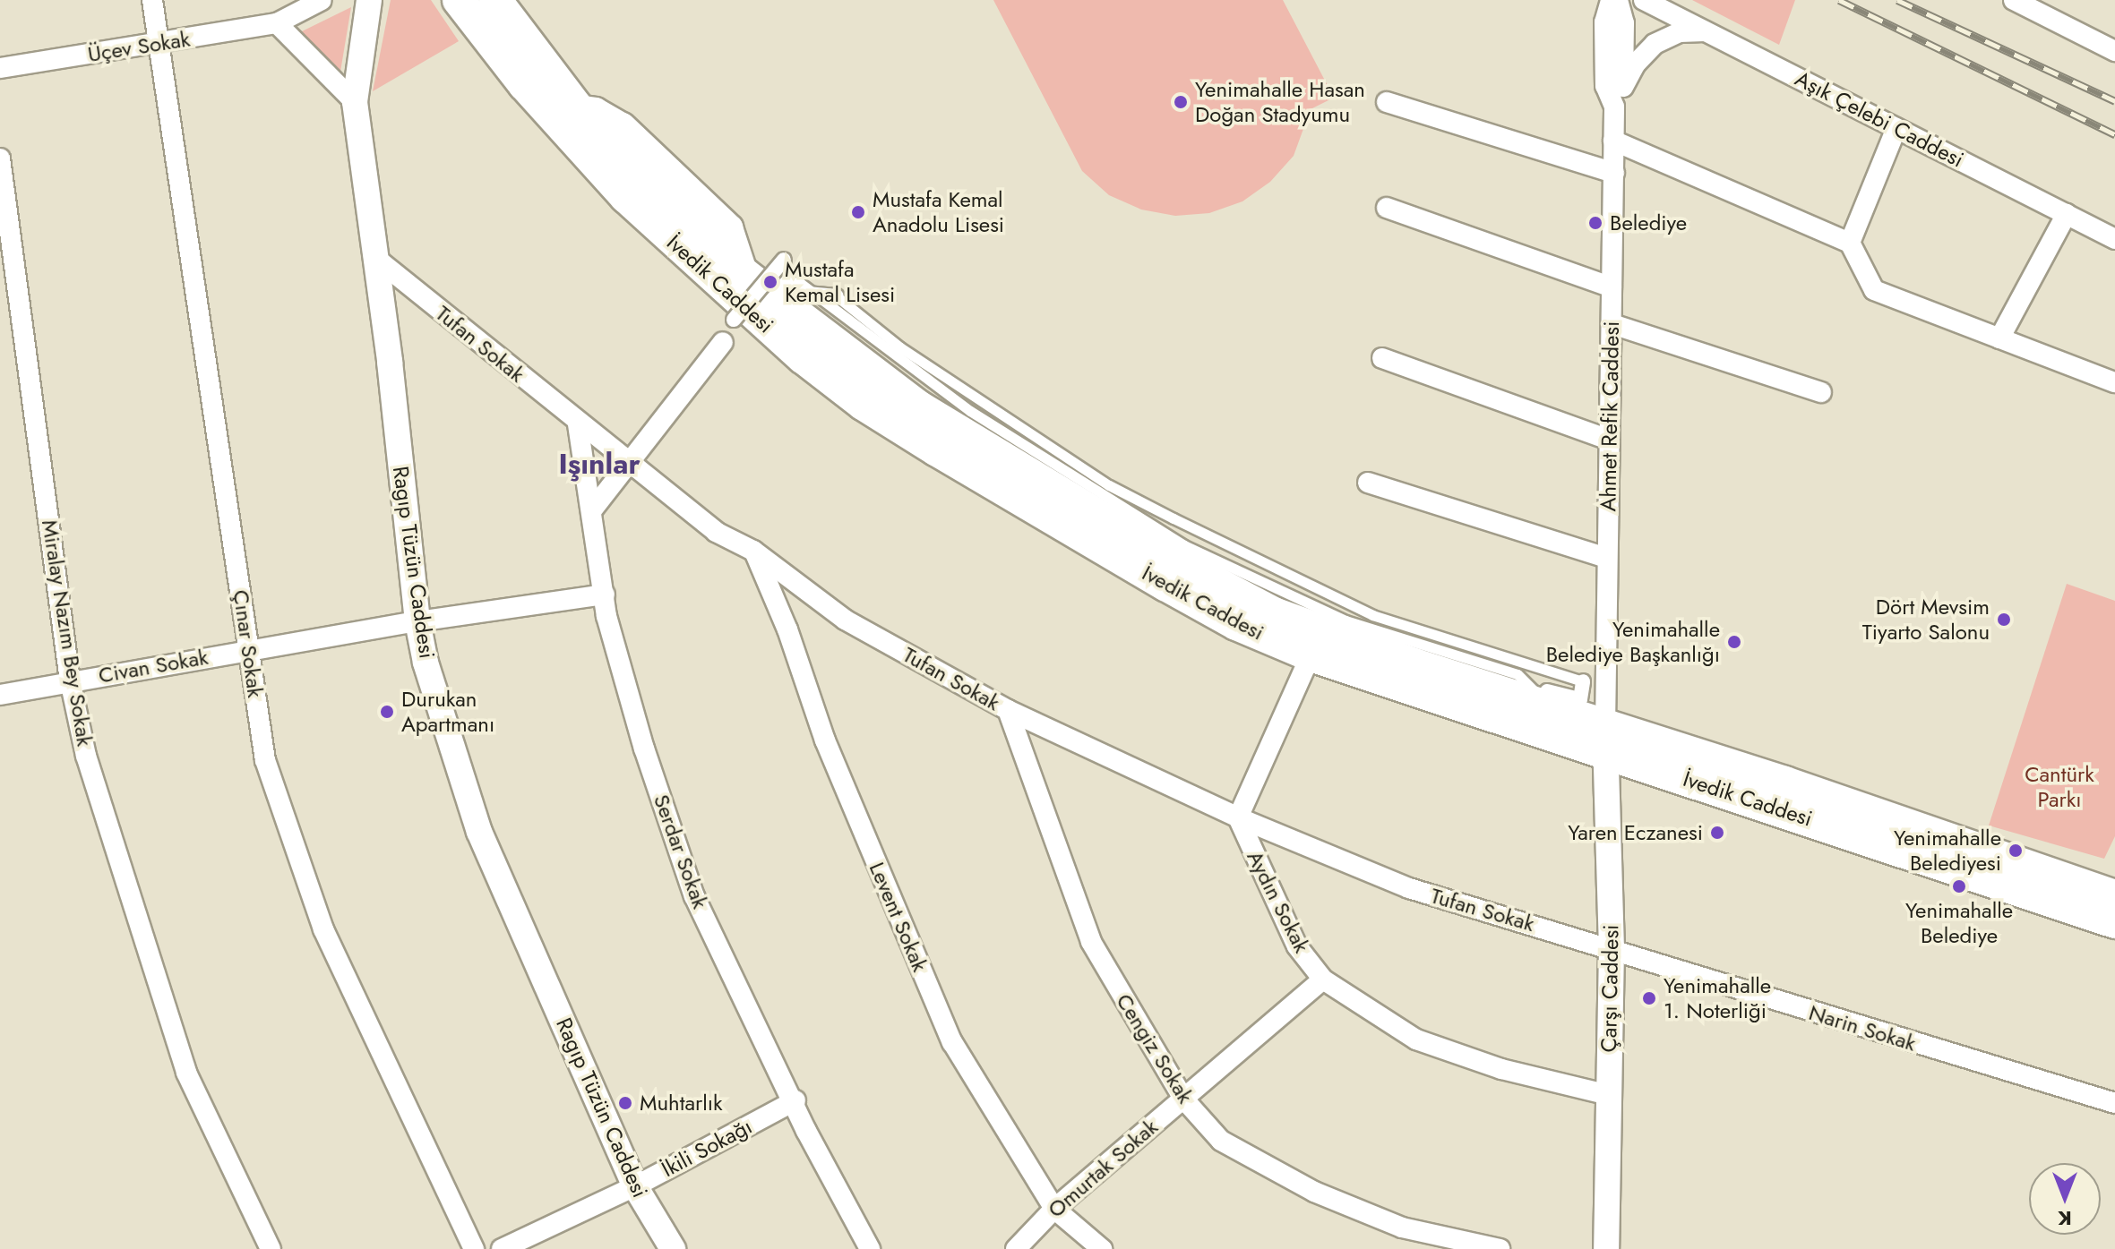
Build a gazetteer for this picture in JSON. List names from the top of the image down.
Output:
{
  "streets": {
    "main road": ["İvedik Caddesi"],
    "street": [
      "Üçev Sokak",
      "Aşık Çelebi Caddesi",
      "Tufan Sokak",
      "Ahmet Refik Caddesi",
      "Ragıp Tüzün Caddesi",
      "Miralay Nazım Bey Sokak",
      "Çınar Sokak",
      "Civan Sokak",
      "Serdar Sokak",
      "Aydın Sokak",
      "Levent Sokak",
      "Çarşı Caddesi",
      "Narin Sokak",
      "Cengiz Sokak",
      "İkili Sokağı",
      "Omurtak Sokak"
    ]
  },
  "crossings": [
    ["Üçev Sokak", "Çınar Sokak"],
    ["İvedik Caddesi", "Ahmet Refik Caddesi"],
    ["İvedik Caddesi", "Çarşı Caddesi"],
    ["Tufan Sokak", "Ragıp Tüzün Caddesi"],
    ["Tufan Sokak", "Serdar Sokak"],
    ["Tufan Sokak", "Aydın Sokak"],
    ["Tufan Sokak", "Levent Sokak"],
    ["Tufan Sokak", "Çarşı Caddesi"],
    ["Tufan Sokak", "Narin Sokak"],
    ["Tufan Sokak", "Cengiz Sokak"],
    ["Ahmet Refik Caddesi", "Çarşı Caddesi"],
    ["Ragıp Tüzün Caddesi", "Civan Sokak"],
    ["Ragıp Tüzün Caddesi", "İkili Sokağı"],
    ["Miralay Nazım Bey Sokak", "Civan Sokak"],
    ["Çınar Sokak", "Civan Sokak"],
    ["Civan Sokak", "Serdar Sokak"],
    ["Serdar Sokak", "İkili Sokağı"],
    ["Aydın Sokak", "Çarşı Caddesi"],
    ["Aydın Sokak", "Omurtak Sokak"],
    ["Levent Sokak", "Omurtak Sokak"],
    ["Çarşı Caddesi", "Narin Sokak"],
    ["Cengiz Sokak", "Omurtak Sokak"]
  ],
  "districts": ["Işınlar"],
  "parks": ["Cantürk Parkı"],
  "places": [
    "Yenimahalle Hasan Doğan Stadyumu",
    "Mustafa Kemal Anadolu Lisesi",
    "Belediye",
    "Mustafa Kemal Lisesi",
    "Dört Mevsim Tiyarto Salonu",
    "Yenimahalle Belediye Başkanlığı",
    "Durukan Apartmanı",
    "Yaren Eczanesi",
    "Yenimahalle Belediyesi",
    "Yenimahalle Belediye",
    "Yenimahalle 1. Noterliği",
    "Muhtarlık"
  ],
  "north": "bottom"
}
